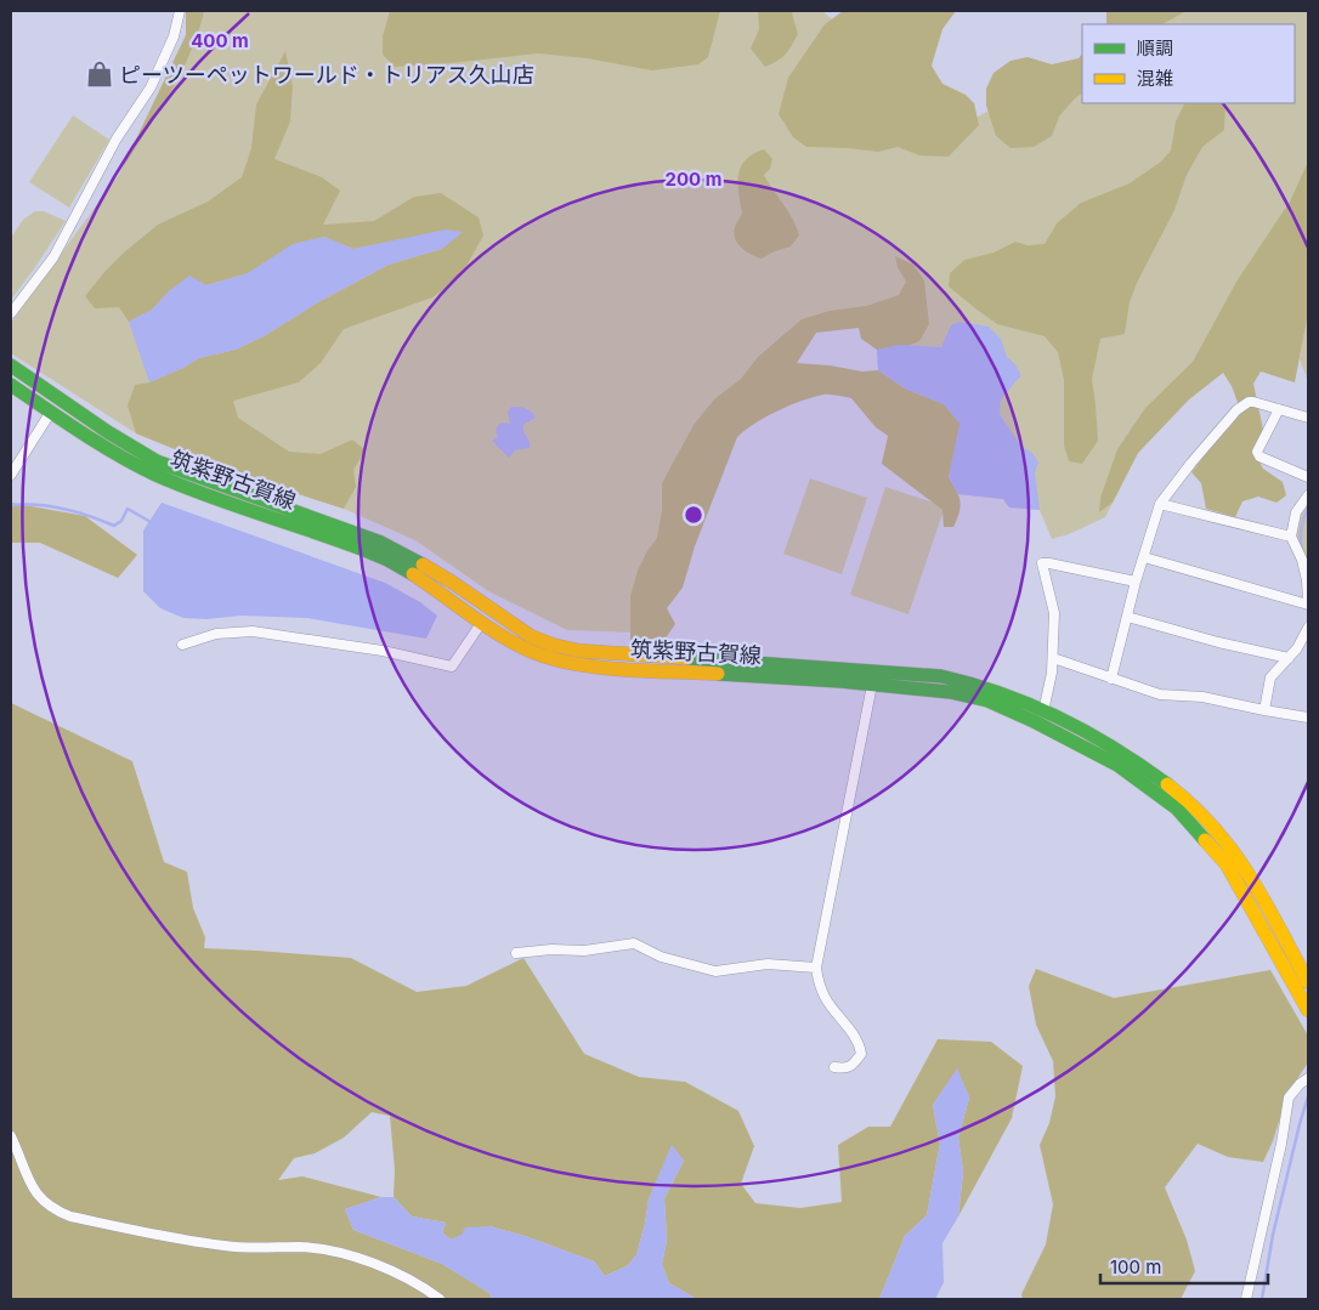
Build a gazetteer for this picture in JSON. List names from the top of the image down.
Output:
{
  "streets": {
    "main road": ["筑紫野古賀線"]
  },
  "places": {
    "shop": ["ピーツーペットワールド・トリアス久山店"]
  },
  "legend": ["順調", "混雑"],
  "scale_bar": "100 m",
  "rings": ["400 m", "200 m"]
}
